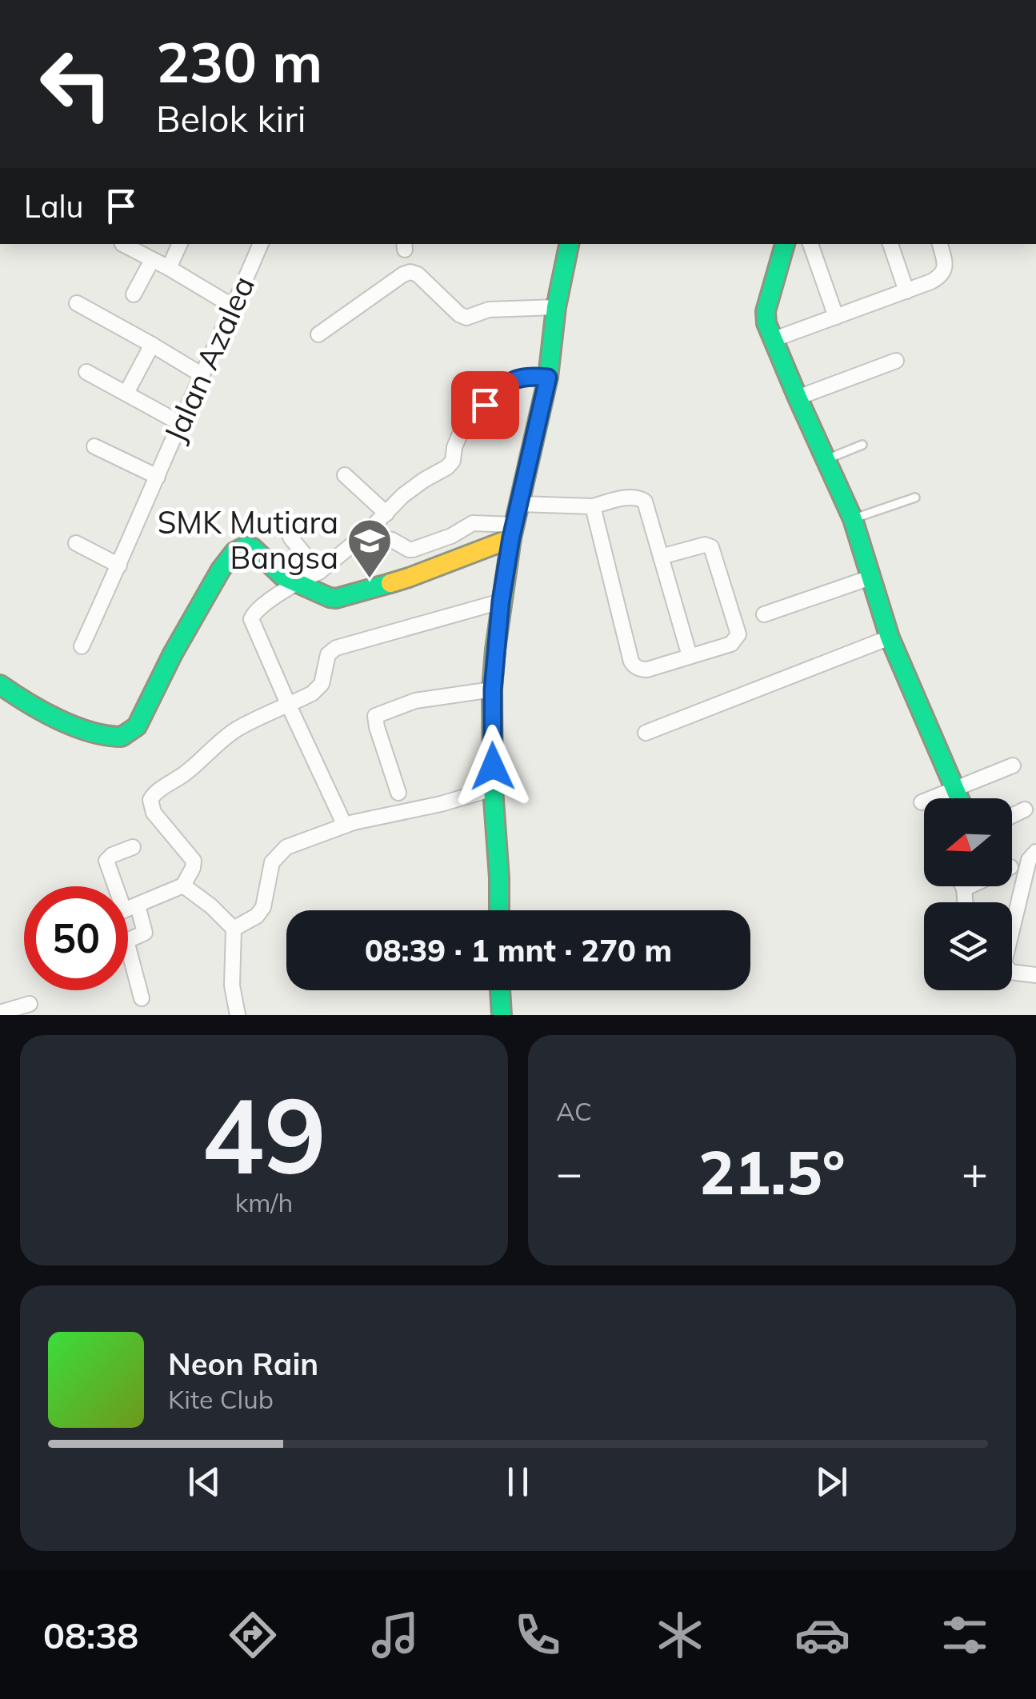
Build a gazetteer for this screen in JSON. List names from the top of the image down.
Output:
{
  "streets": {
    "street": ["Jalan Azalea"]
  },
  "places": {
    "school or university": ["SMK Mutiara Bangsa"]
  },
  "north": "left",
  "page": {
    "turn": ["230 m", "Belok kiri"],
    "then": "Lalu",
    "limit": "50",
    "trip": "08:39 · 1 mnt · 270 m",
    "tile": [
      ["49", "km/h"],
      "AC"
    ],
    "heat": ["−", "21.5°", "+"],
    "song": ["Neon Rain", "Kite Club"],
    "tabs": "08:38"
  }
}
